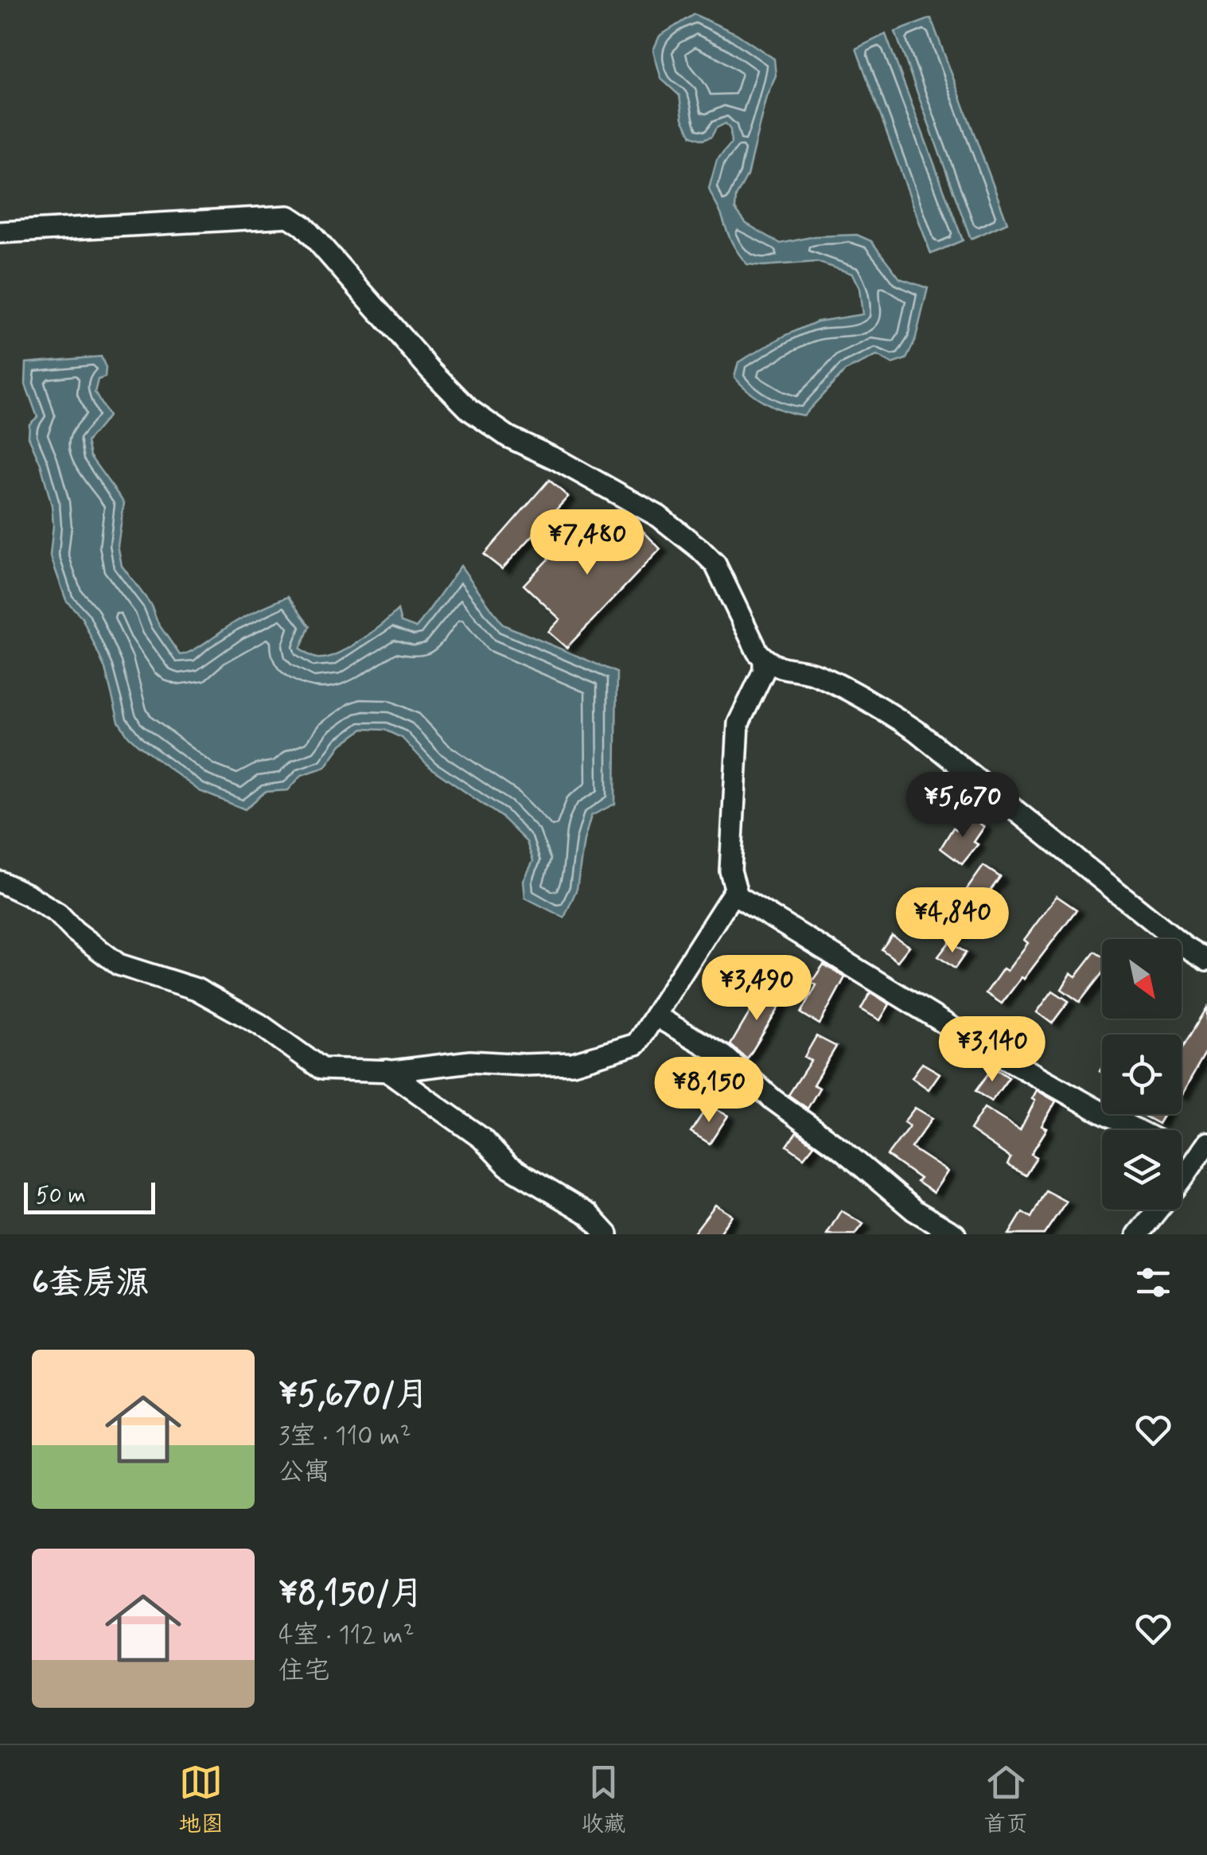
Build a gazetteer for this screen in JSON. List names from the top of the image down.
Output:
{
  "scale_bar": "50 m",
  "north": "bottom right",
  "page": {
    "price": [
      "¥7,480",
      "¥5,670",
      "¥4,840",
      "¥3,490",
      "¥3,140",
      "¥8,150"
    ],
    "scale": "50 m",
    "heading": "6套房源",
    "list": [
      {
        "name": "¥5,670/月",
        "note": "3室 · 110 m² · 公寓"
      },
      {
        "name": "¥8,150/月",
        "note": "4室 · 112 m² · 住宅"
      }
    ],
    "tabs": ["地图", "收藏", "首页"]
  }
}
